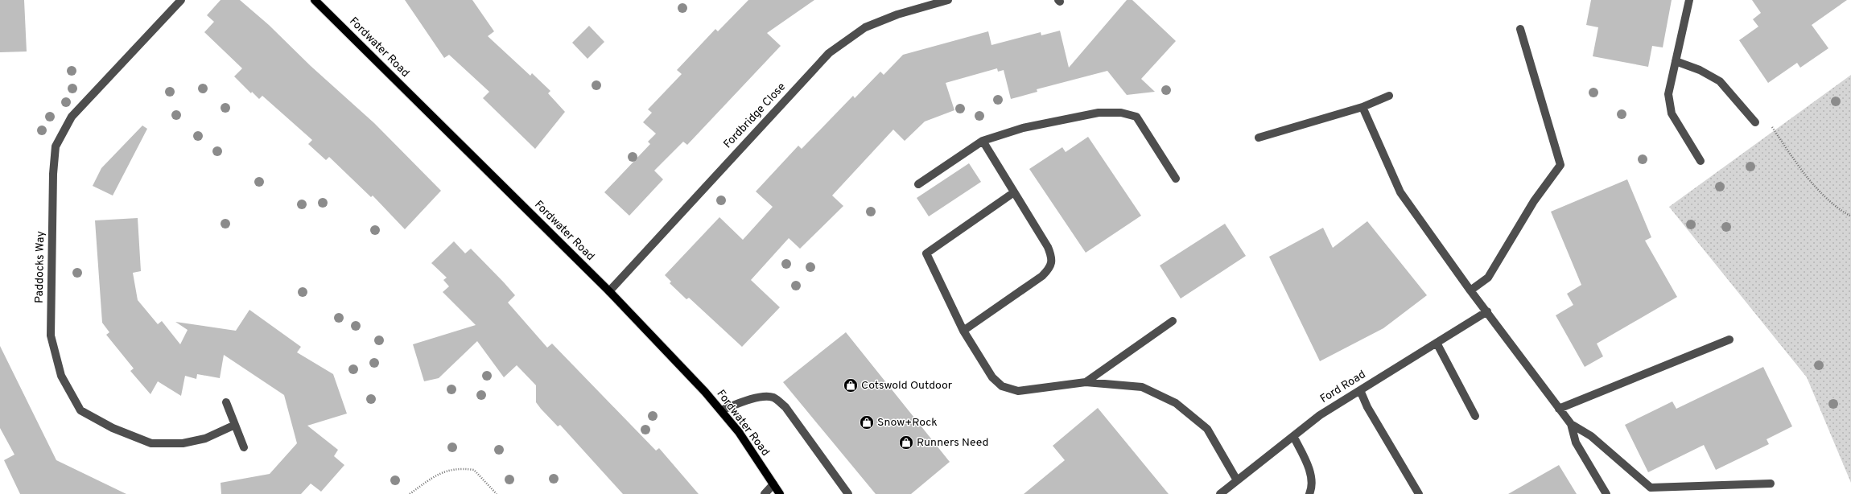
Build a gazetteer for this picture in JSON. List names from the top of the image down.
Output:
{
  "streets": {
    "main road": ["Fordwater Road"],
    "street": ["Fordbridge Close", "Paddocks Way", "Ford Road"]
  },
  "crossings": [
    ["Fordwater Road", "Fordbridge Close"]
  ],
  "places": {
    "shop": ["Cotswold Outdoor", "Snow+Rock", "Runners Need"]
  }
}
